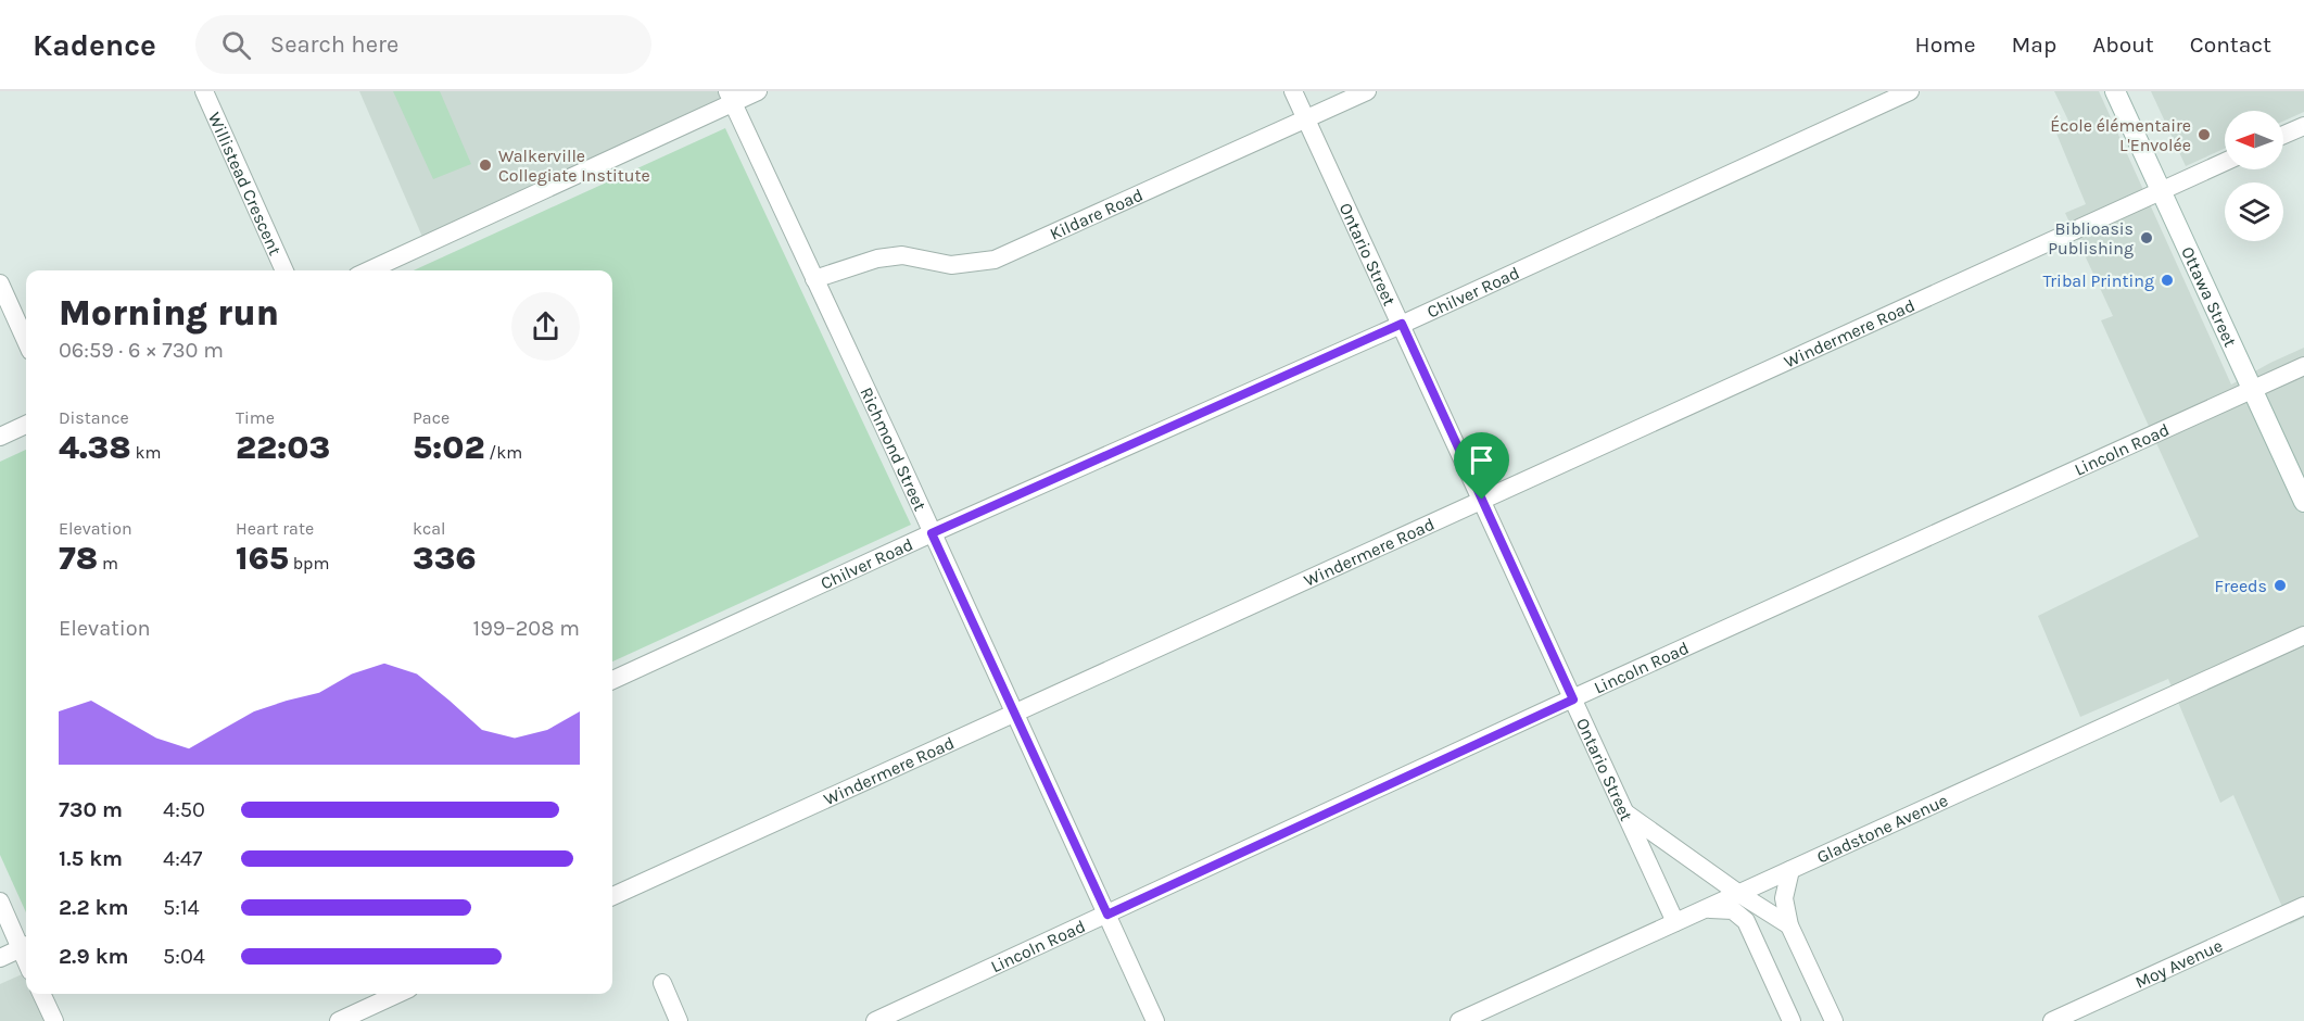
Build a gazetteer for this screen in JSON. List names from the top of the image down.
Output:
{
  "streets": {
    "street": [
      "Willistead Crescent",
      "Kildare Road",
      "Ontario Street",
      "Chilver Road",
      "Ottawa Street",
      "Windermere Road",
      "Lincoln Road",
      "Richmond Street",
      "Gladstone Avenue",
      "Moy Avenue"
    ]
  },
  "crossings": [
    ["Kildare Road", "Ontario Street"],
    ["Kildare Road", "Richmond Street"],
    ["Ontario Street", "Chilver Road"],
    ["Ontario Street", "Windermere Road"],
    ["Ontario Street", "Lincoln Road"],
    ["Ontario Street", "Gladstone Avenue"],
    ["Chilver Road", "Richmond Street"],
    ["Ottawa Street", "Windermere Road"],
    ["Ottawa Street", "Lincoln Road"],
    ["Windermere Road", "Richmond Street"],
    ["Lincoln Road", "Richmond Street"]
  ],
  "places": [
    "École élémentaire L'Envolée",
    "Walkerville Collegiate Institute",
    "Biblioasis Publishing",
    "Tribal Printing",
    "Freeds"
  ],
  "north": "left",
  "page": {
    "header": "Kadence",
    "search": "Search here",
    "nav": [
      "Home",
      "Map",
      "About",
      "Contact"
    ],
    "heading": ["Morning run", "06:59 · 6 × 730 m"],
    "stats": [
      ["Distance", "4.38 km"],
      ["Time", "22:03"],
      ["Pace", "5:02 /km"],
      ["Elevation", "78 m"],
      ["Heart rate", "165 bpm"],
      ["kcal", "336"]
    ],
    "chart": ["Elevation", "199–208 m"],
    "list": [
      {
        "name": "730 m",
        "note": "4:50"
      },
      {
        "name": "1.5 km",
        "note": "4:47"
      },
      {
        "name": "2.2 km",
        "note": "5:14"
      },
      {
        "name": "2.9 km",
        "note": "5:04"
      }
    ]
  }
}
